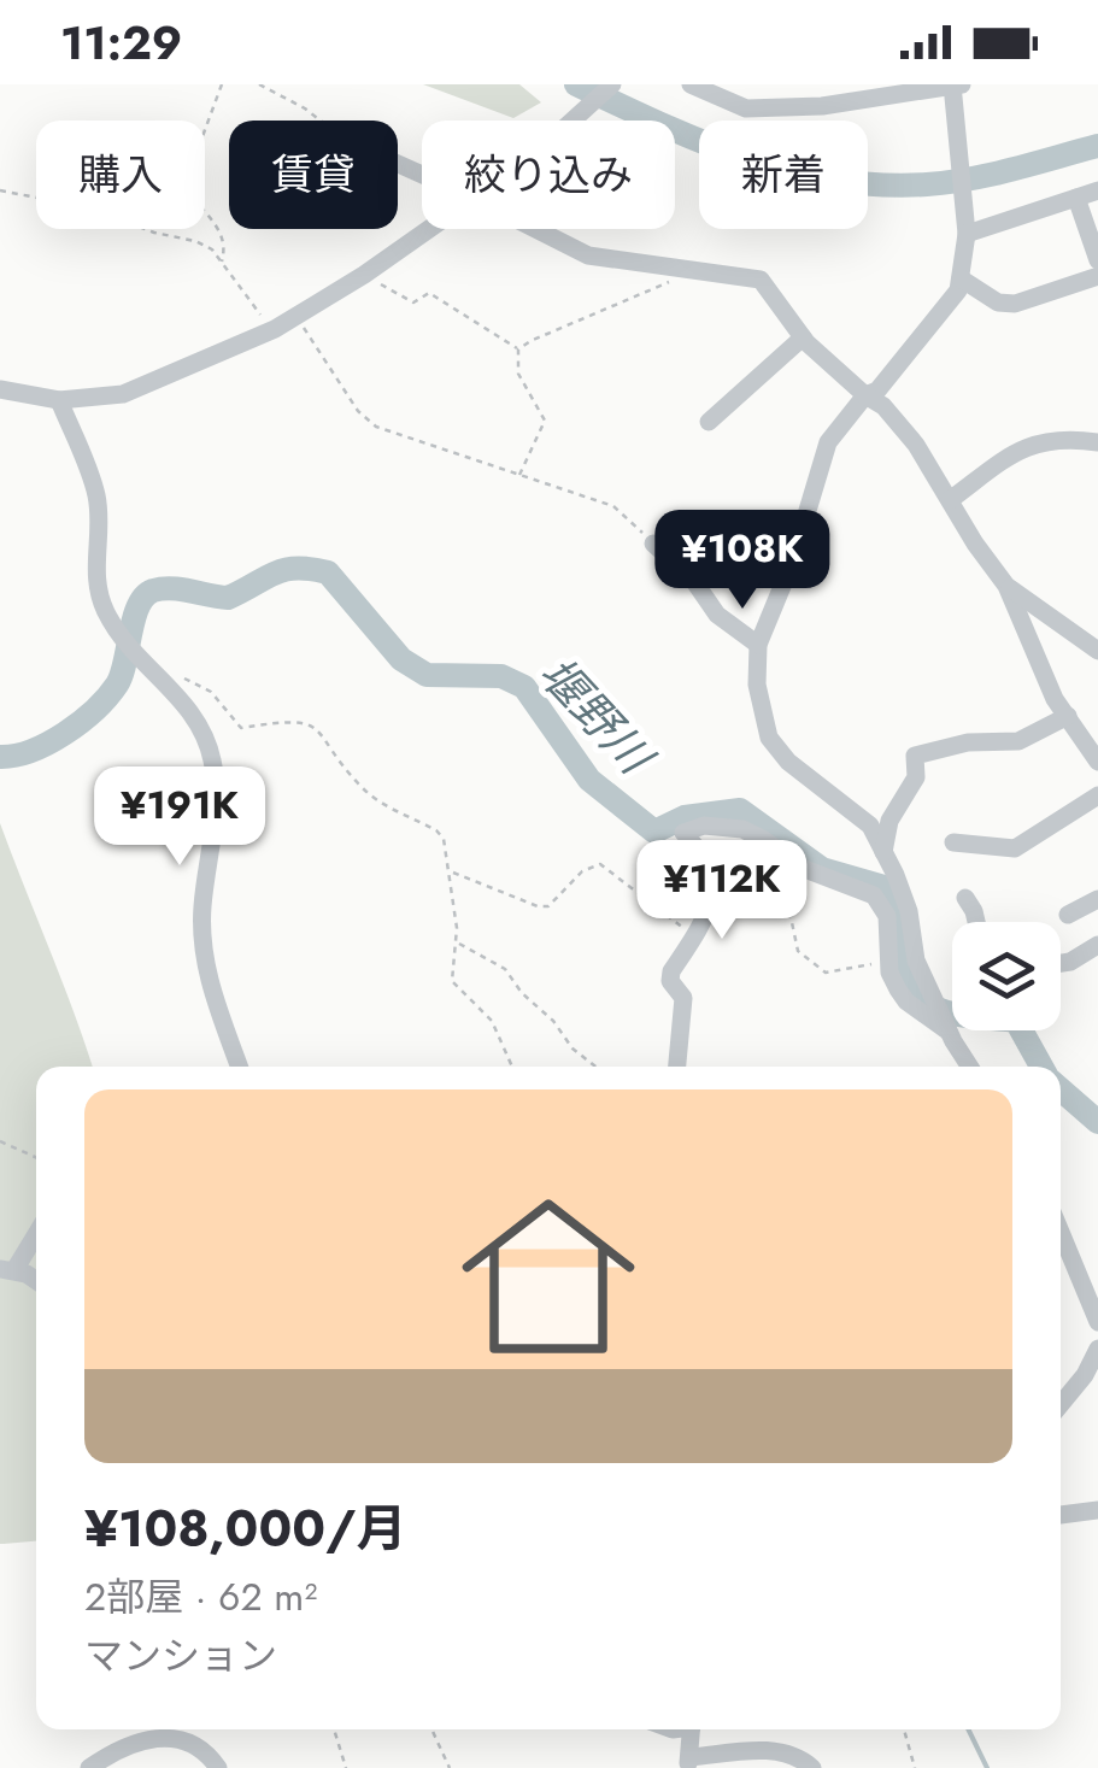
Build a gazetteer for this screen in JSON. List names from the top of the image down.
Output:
{
  "water": ["堰野川"],
  "page": {
    "status": "11:29",
    "chip": [
      "購入",
      "賃貸",
      "絞り込み",
      "新着"
    ],
    "price": ["¥108K", "¥191K", "¥112K"],
    "list": [
      {
        "name": "¥108,000/月",
        "note": "2部屋 · 62 m² · マンション"
      }
    ]
  }
}
